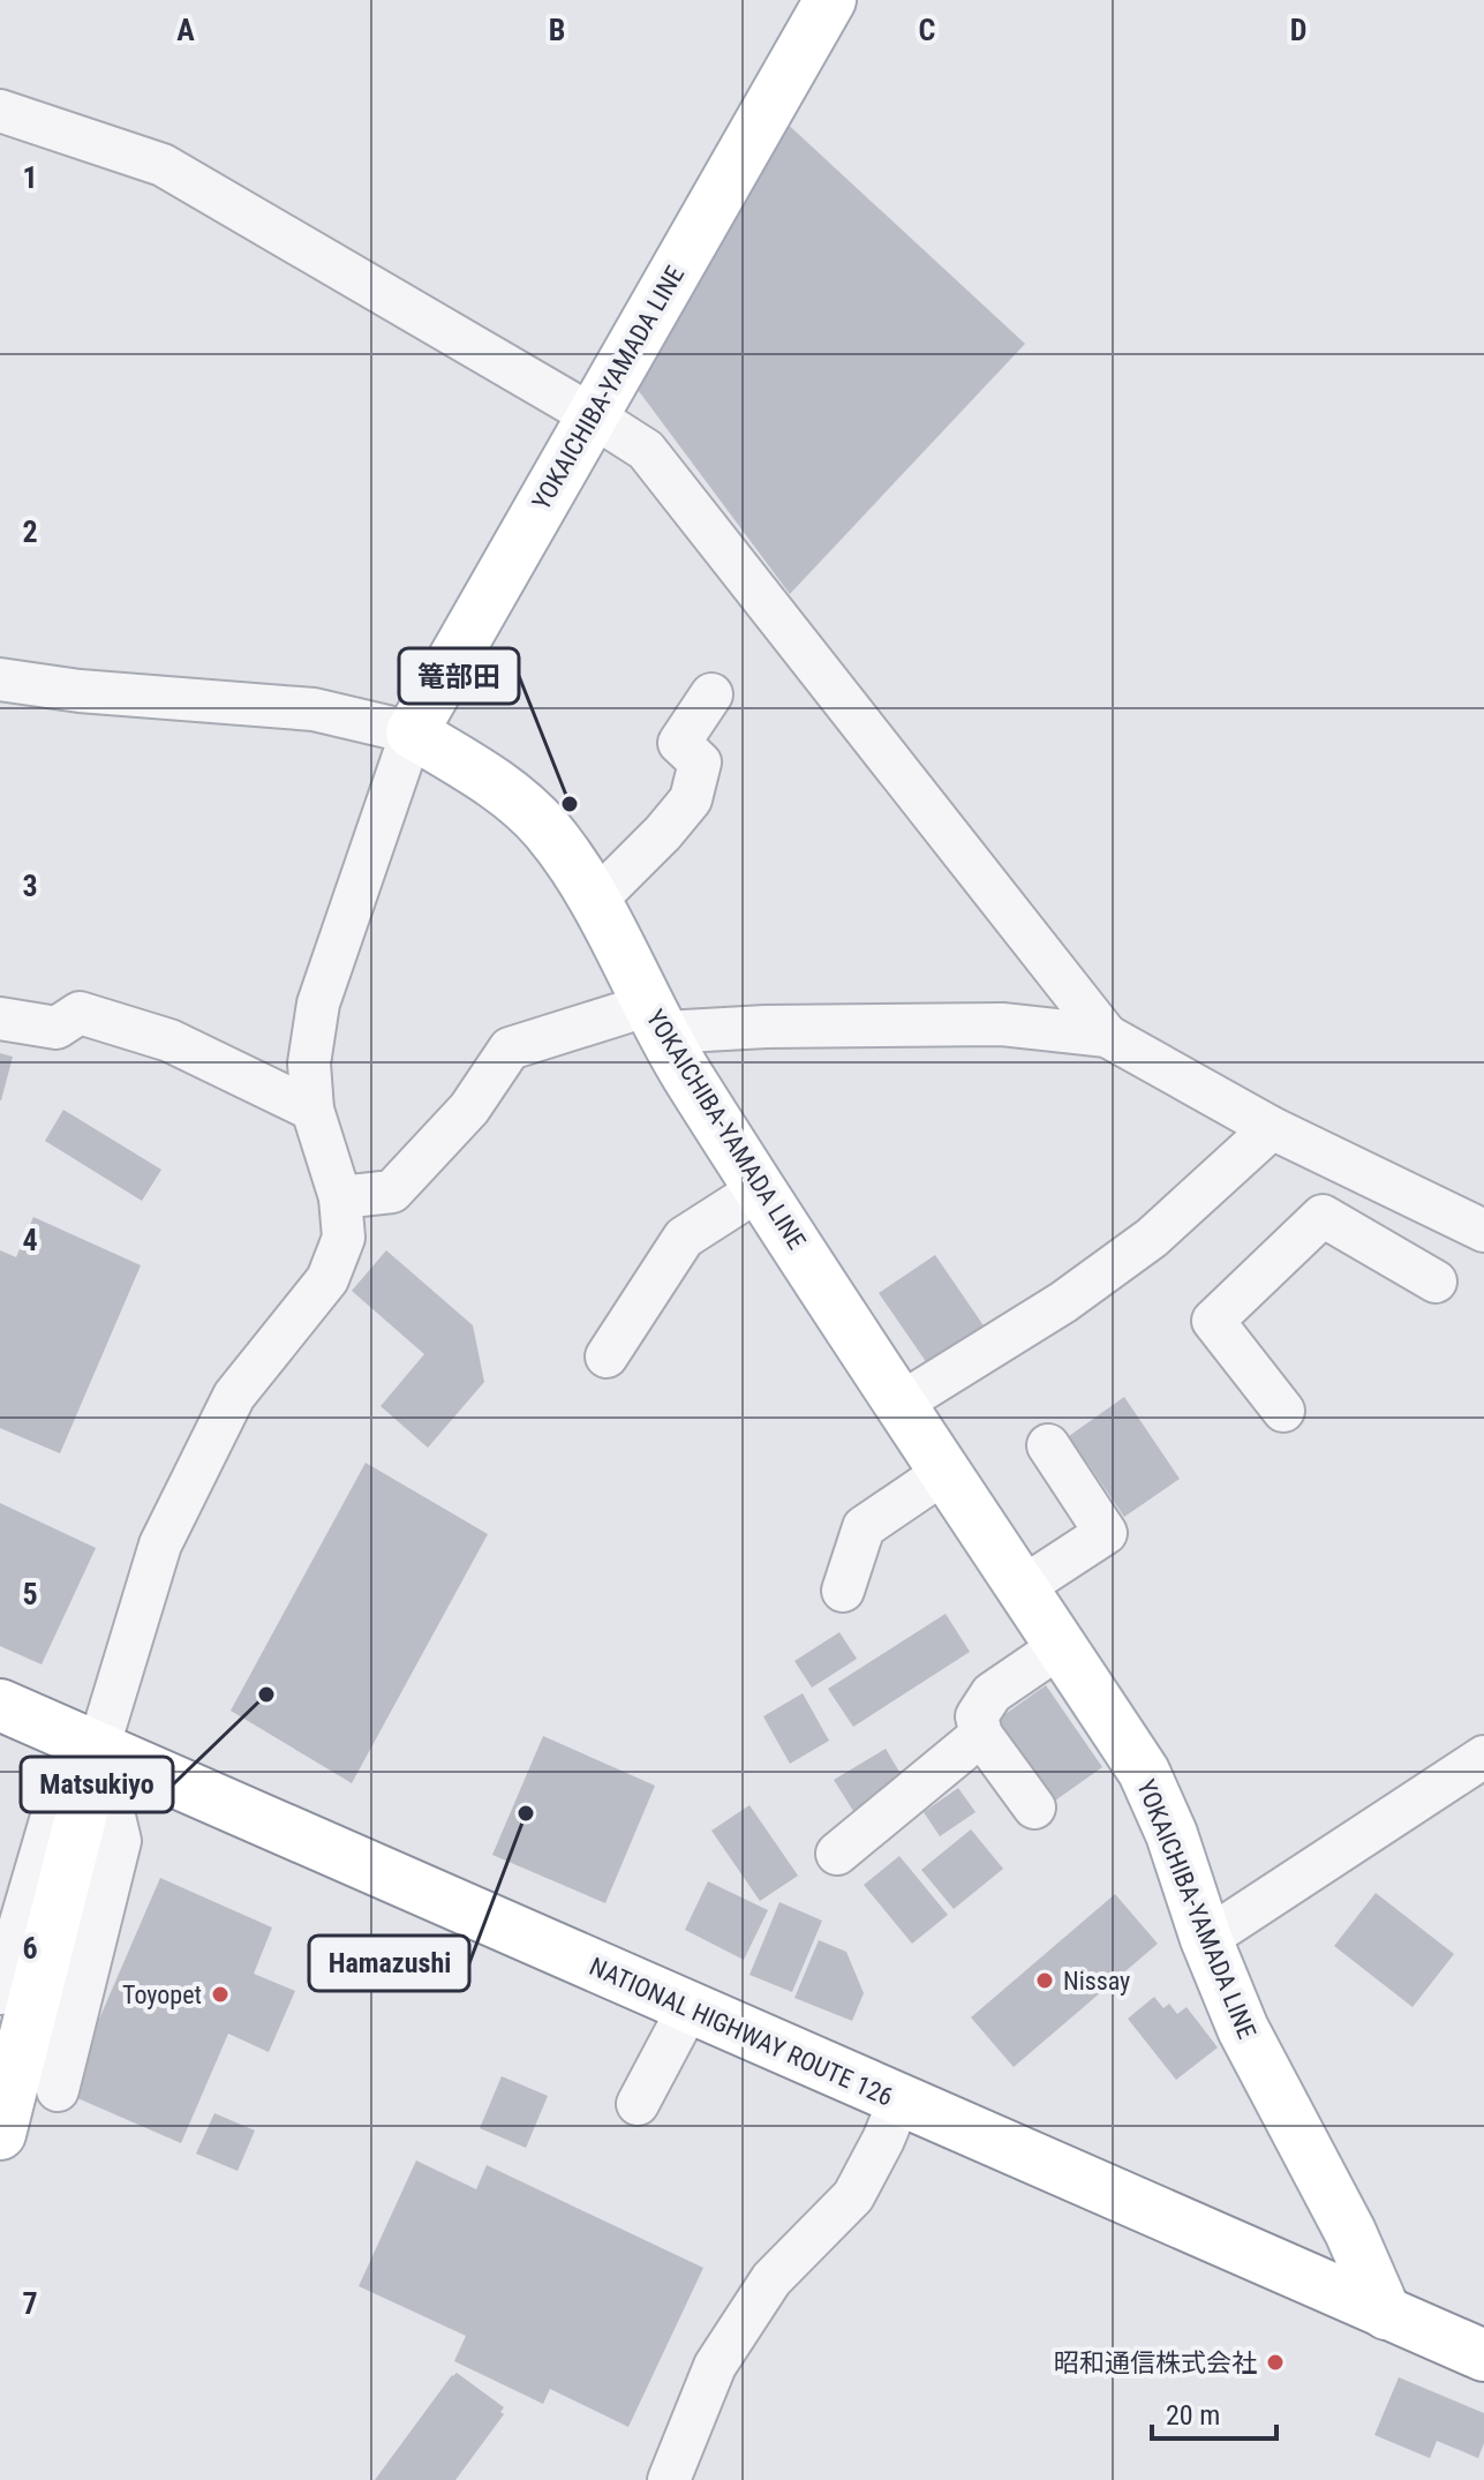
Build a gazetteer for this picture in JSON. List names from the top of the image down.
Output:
{
  "streets": {
    "main road": ["YOKAICHIBA-YAMADA LINE", "NATIONAL HIGHWAY ROUTE 126"]
  },
  "crossings": [
    ["YOKAICHIBA-YAMADA LINE", "NATIONAL HIGHWAY ROUTE 126"]
  ],
  "places": [
    "篭部田",
    "Matsukiyo",
    "Hamazushi",
    "Nissay",
    "Toyopet",
    "昭和通信株式会社"
  ],
  "scale_bar": "20 m",
  "grid": {
    "columns": [
      "A",
      "B",
      "C",
      "D"
    ],
    "rows": [
      "1",
      "2",
      "3",
      "4",
      "5",
      "6",
      "7"
    ]
  }
}
